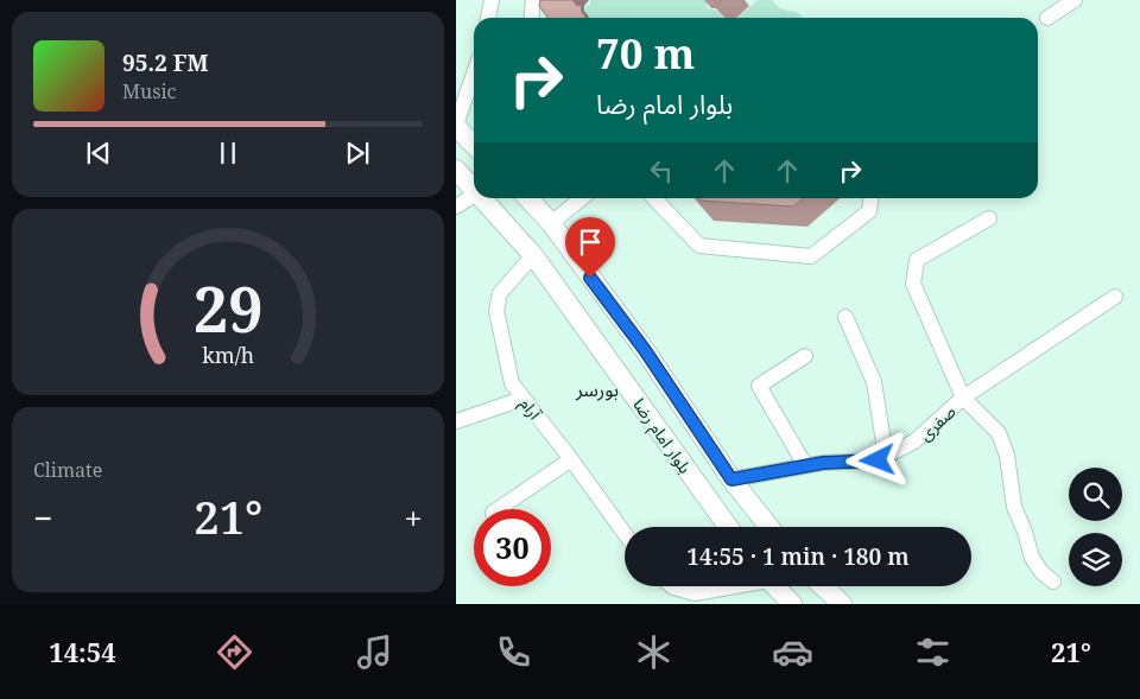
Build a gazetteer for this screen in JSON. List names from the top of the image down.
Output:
{
  "streets": {
    "main road": ["بلوار امام رضا"],
    "street": ["آرام", "صفری"]
  },
  "crossings": [
    ["آرام", "بلوار امام رضا"],
    ["صفری", "بلوار امام رضا"]
  ],
  "districts": ["بورسر"],
  "page": {
    "turn": ["70 m", "بلوار امام رضا"],
    "song": ["95.2 FM", "Music"],
    "tile": "Climate",
    "heat": ["−", "21°", "+"],
    "limit": "30",
    "trip": "14:55 · 1 min · 180 m",
    "tabs": ["14:54", "21°"],
    "gauge": ["29", "km/h"]
  }
}
